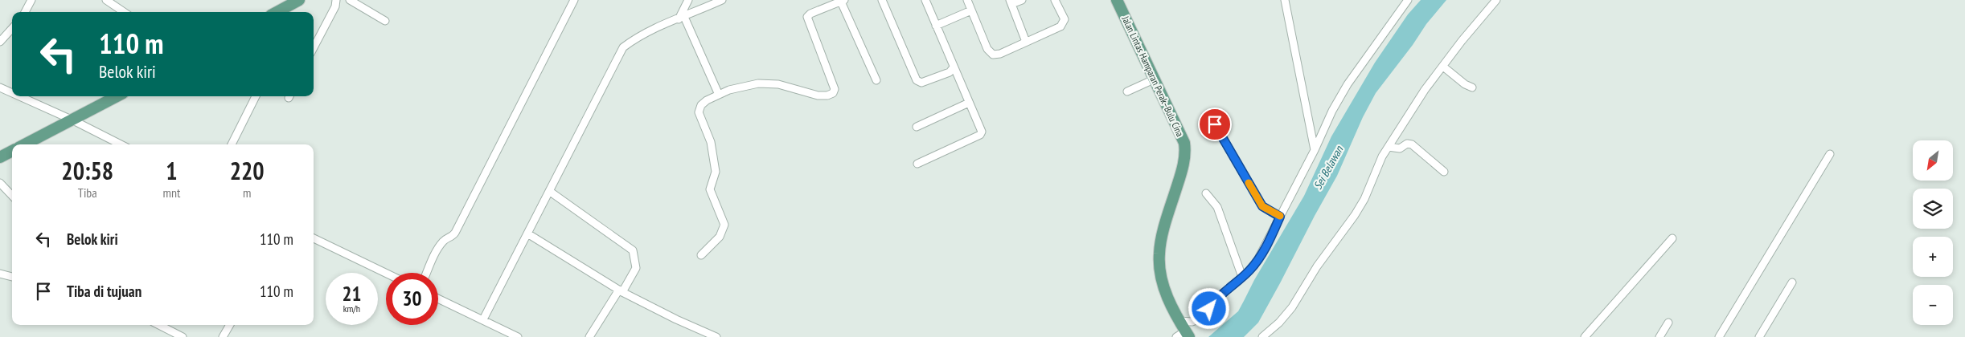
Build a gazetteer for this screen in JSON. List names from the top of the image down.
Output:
{
  "streets": {
    "main road": ["Jalan Lintas Hamparan Perak–Bulu Cina"]
  },
  "water": ["Sei Belawan"],
  "north": "bottom left",
  "page": {
    "turn": ["110 m", "Belok kiri"],
    "map_buttons": ["+", "−"],
    "eta": [
      "20:58",
      "Tiba",
      "1",
      "mnt",
      "220",
      "m"
    ],
    "list": [
      {
        "name": "Belok kiri",
        "value": "110 m"
      },
      {
        "name": "Tiba di tujuan",
        "value": "110 m"
      }
    ],
    "speed": "21 km/h",
    "limit": "30"
  }
}
